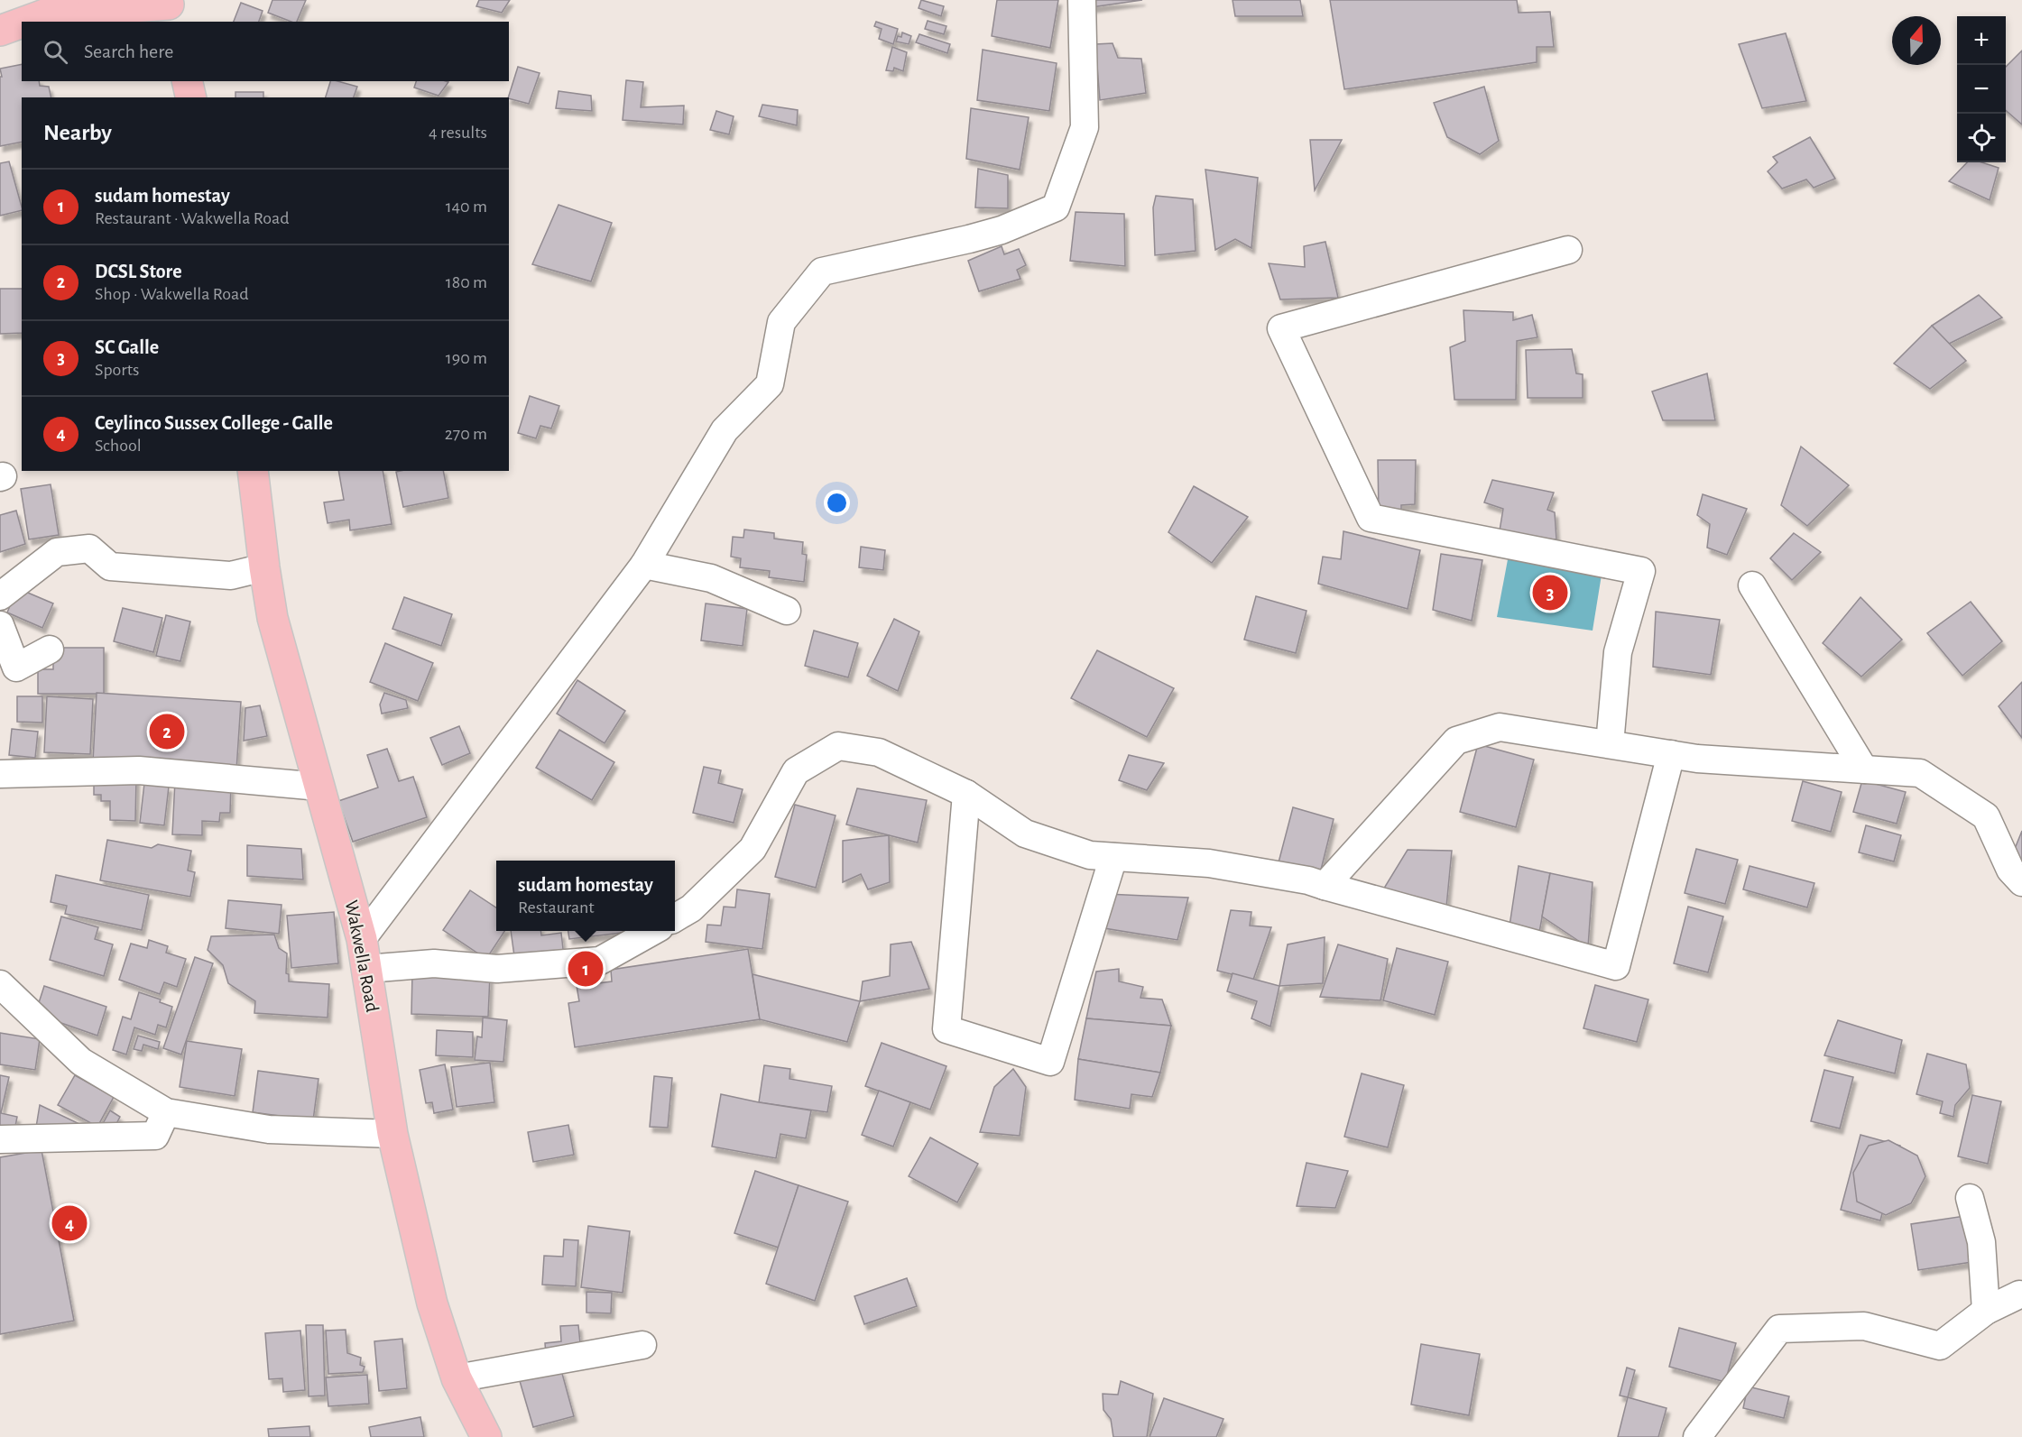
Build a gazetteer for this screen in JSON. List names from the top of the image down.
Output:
{
  "streets": {
    "main road": ["Wakwella Road"]
  },
  "north": "top",
  "page": {
    "map_buttons": ["+", "−"],
    "search": "Search here",
    "heading": ["Nearby", "4 results"],
    "list": [
      {
        "mark": "1",
        "name": "sudam homestay",
        "note": "Restaurant · Wakwella Road",
        "value": "140 m"
      },
      {
        "mark": "2",
        "name": "DCSL Store",
        "note": "Shop · Wakwella Road",
        "value": "180 m"
      },
      {
        "mark": "3",
        "name": "SC Galle",
        "note": "Sports",
        "value": "190 m"
      },
      {
        "mark": "4",
        "name": "Ceylinco Sussex College - Galle",
        "note": "School",
        "value": "270 m"
      }
    ],
    "pins": [
      "3",
      "2",
      "1",
      "4"
    ],
    "popup": ["sudam homestay", "Restaurant"]
  }
}
